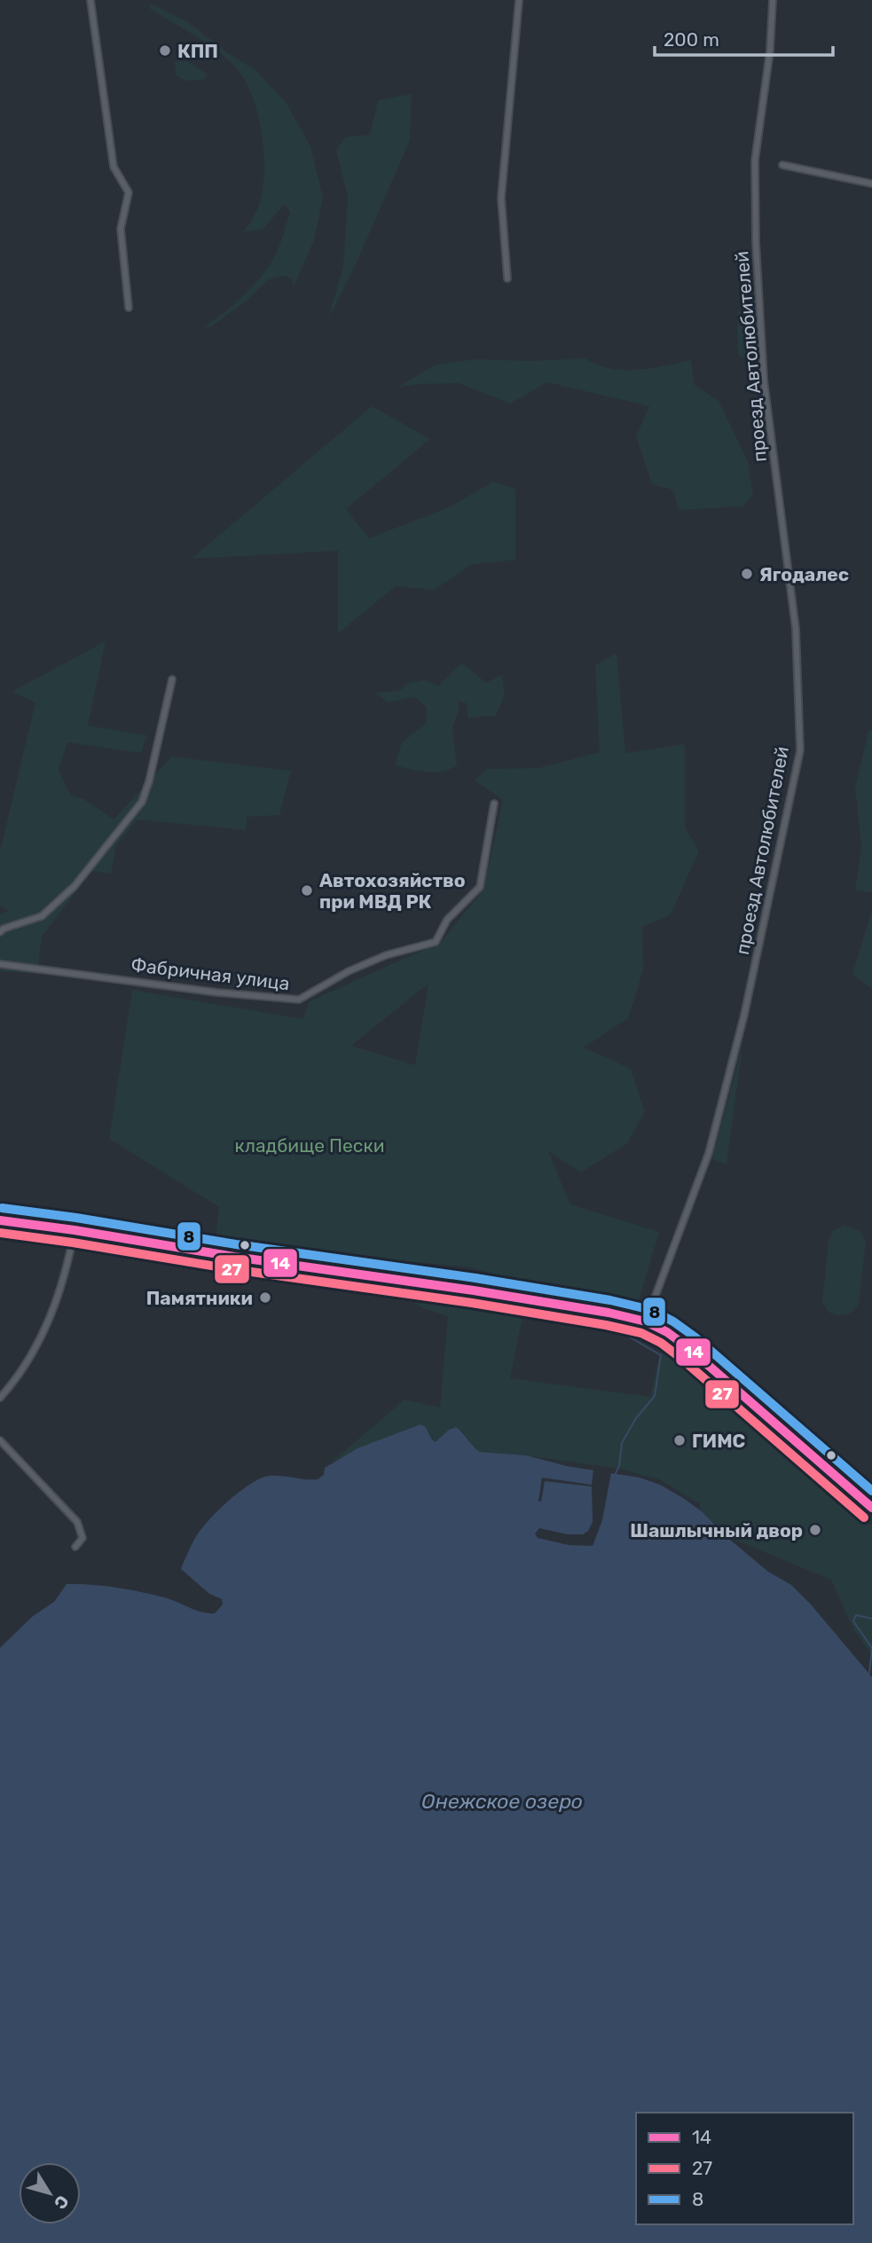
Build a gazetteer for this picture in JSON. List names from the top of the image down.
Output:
{
  "streets": {
    "street": ["проезд Автолюбителей", "Фабричная улица"]
  },
  "water": ["Онежское озеро"],
  "parks": ["кладбище Пески"],
  "places": [
    "КПП",
    "Ягодалес",
    "Автохозяйство при МВД РК",
    "Памятники",
    "ГИМС",
    "Шашлычный двор"
  ],
  "lines": ["transit line 8", "transit line 14", "transit line 27"],
  "legend": ["14", "27", "8"],
  "scale_bar": "200 m",
  "north": "bottom right"
}
